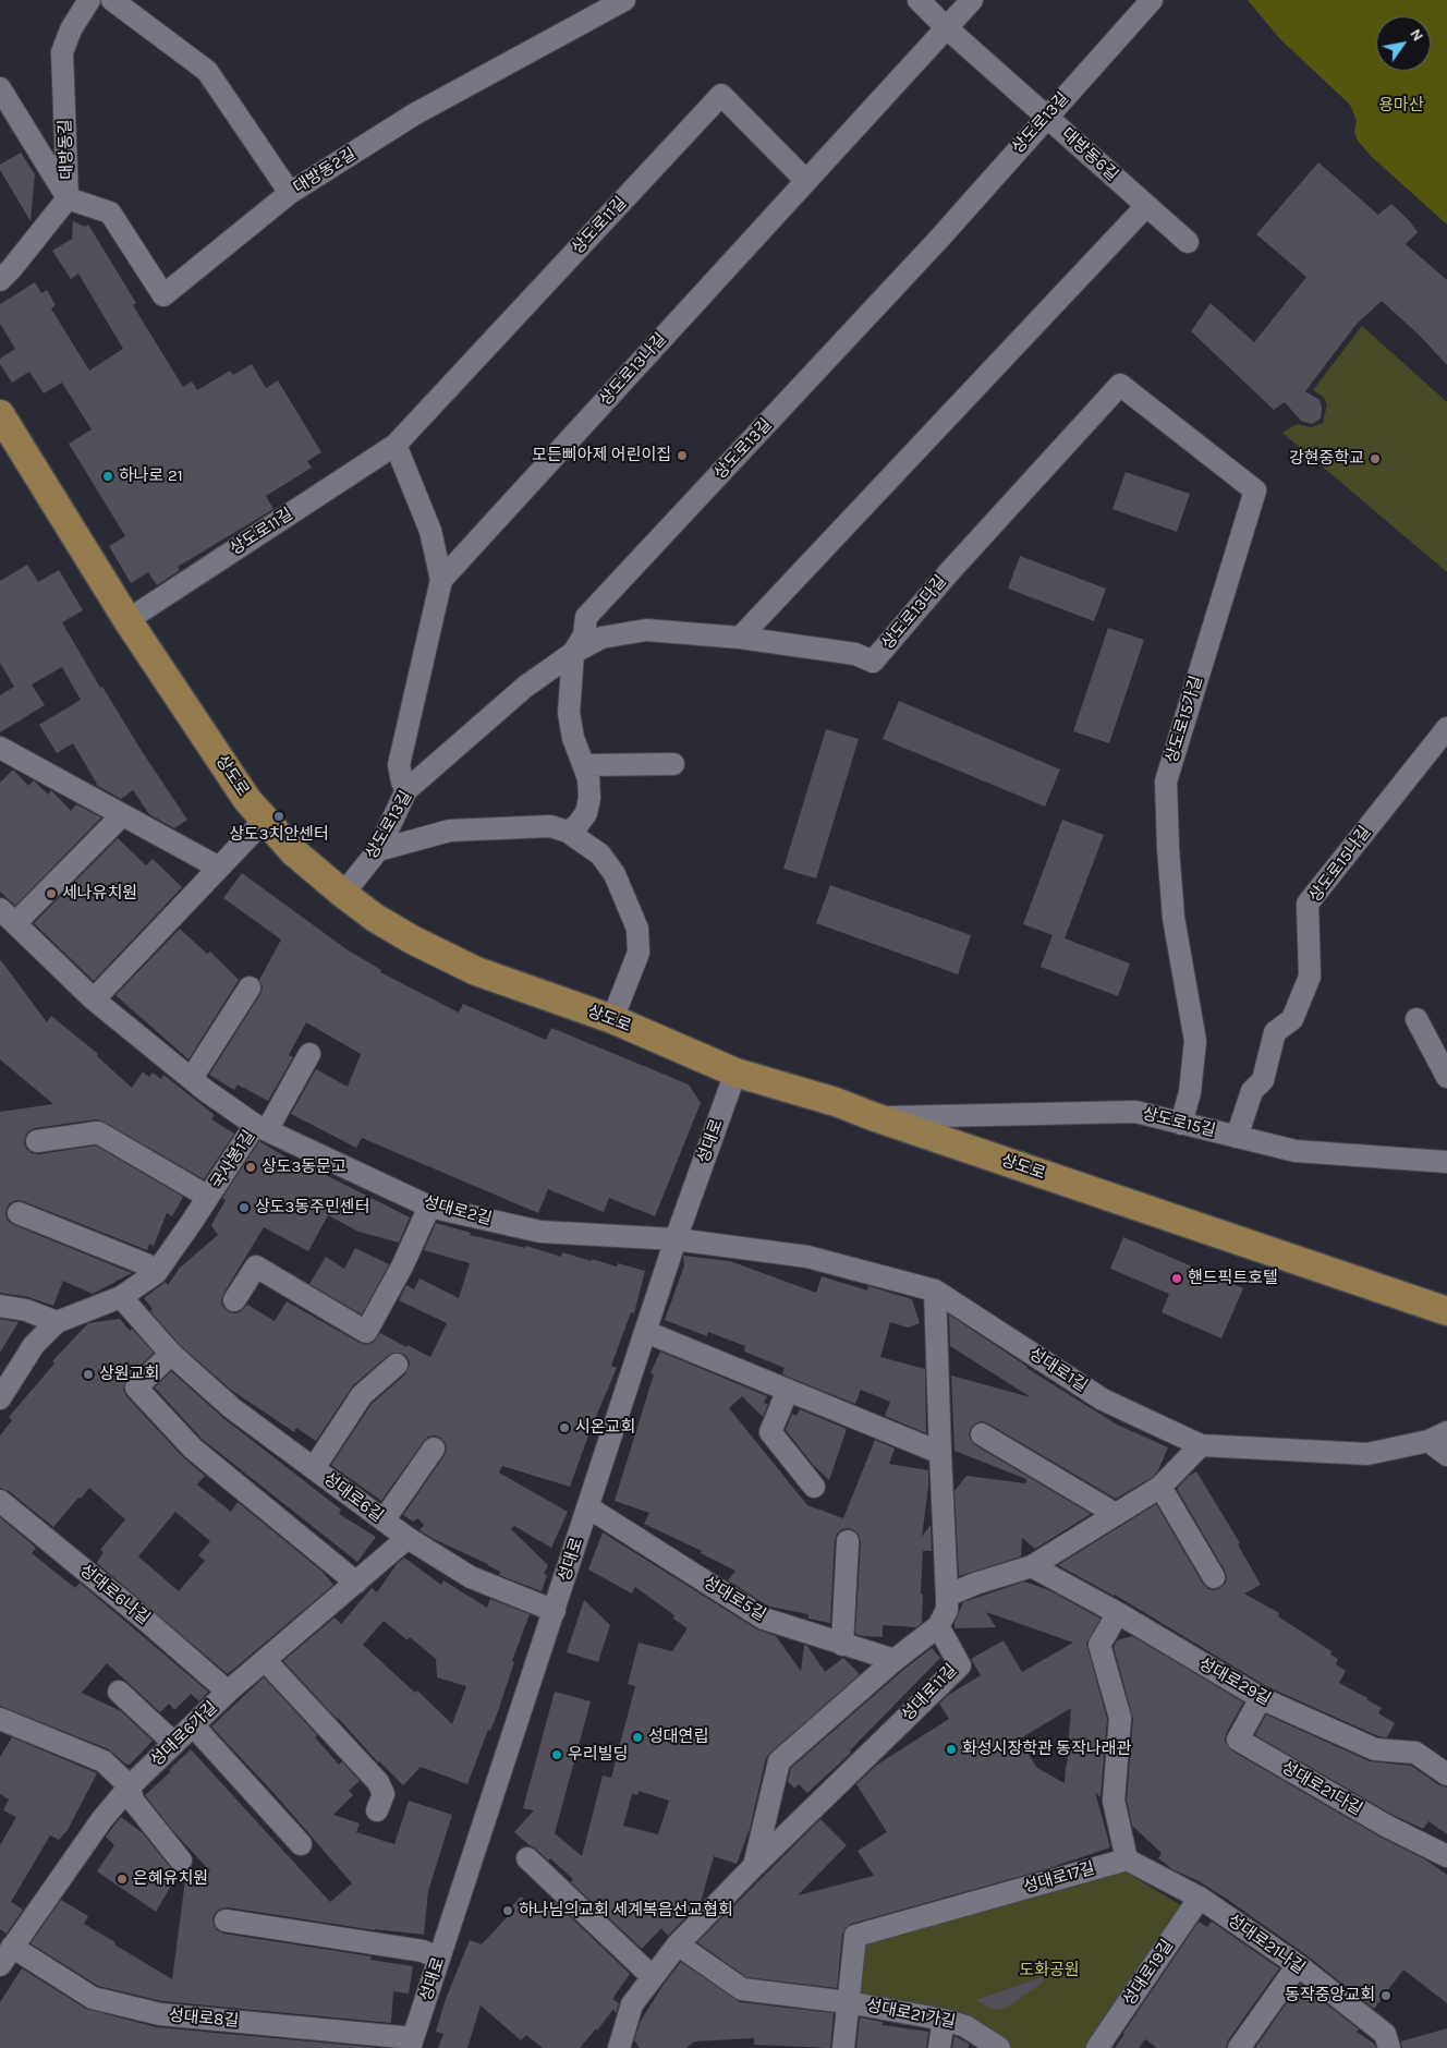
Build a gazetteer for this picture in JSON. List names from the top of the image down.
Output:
{
  "streets": {
    "main road": ["상도로"],
    "street": [
      "상도로13길",
      "대방동길",
      "대방동6길",
      "대방동2길",
      "상도로11길",
      "상도로13나길",
      "상도로13다길",
      "상도로15가길",
      "상도로15나길",
      "상도로15길",
      "성대로",
      "국사봉1길",
      "성대로2길",
      "성대로1길",
      "성대로6길",
      "성대로6나길",
      "성대로5길",
      "성대로29길",
      "성대로11길",
      "성대로6가길",
      "성대로21다길",
      "성대로17길",
      "성대로21나길",
      "성대로19길",
      "성대로21가길",
      "성대로8길"
    ]
  },
  "crossings": [
    ["상도로13길", "대방동6길"],
    ["상도로13길", "상도로13나길"],
    ["상도로13길", "상도로13다길"],
    ["상도로13길", "상도로"],
    ["대방동길", "대방동2길"],
    ["대방동6길", "상도로13나길"],
    ["상도로11길", "상도로13나길"],
    ["상도로11길", "상도로"],
    ["상도로13다길", "상도로15가길"],
    ["상도로15가길", "상도로15길"],
    ["상도로", "상도로15길"],
    ["상도로", "성대로"],
    ["상도로15나길", "상도로15길"],
    ["성대로", "성대로2길"],
    ["성대로", "성대로1길"],
    ["성대로", "성대로6길"],
    ["성대로", "성대로5길"],
    ["성대로", "성대로8길"],
    ["국사봉1길", "성대로2길"],
    ["국사봉1길", "성대로6길"],
    ["성대로2길", "성대로1길"],
    ["성대로6길", "성대로6가길"],
    ["성대로6나길", "성대로6가길"],
    ["성대로29길", "성대로21다길"],
    ["성대로6가길", "성대로8길"],
    ["성대로17길", "성대로21나길"],
    ["성대로17길", "성대로21가길"],
    ["성대로21나길", "성대로19길"]
  ],
  "parks": ["용마산", "도화공원"],
  "places": [
    "모든삐아제 어린이집",
    "강현중학교",
    "하나로 21",
    "상도3치안센터",
    "세나유치원",
    "상도3동문고",
    "상도3동주민센터",
    "핸드픽트호텔",
    "상원교회",
    "시온교회",
    "성대연립",
    "화성시장학관 동작나래관",
    "우리빌딩",
    "은혜유치원",
    "하나님의교회 세계복음선교협회",
    "동작중앙교회"
  ],
  "north": "top right"
}
